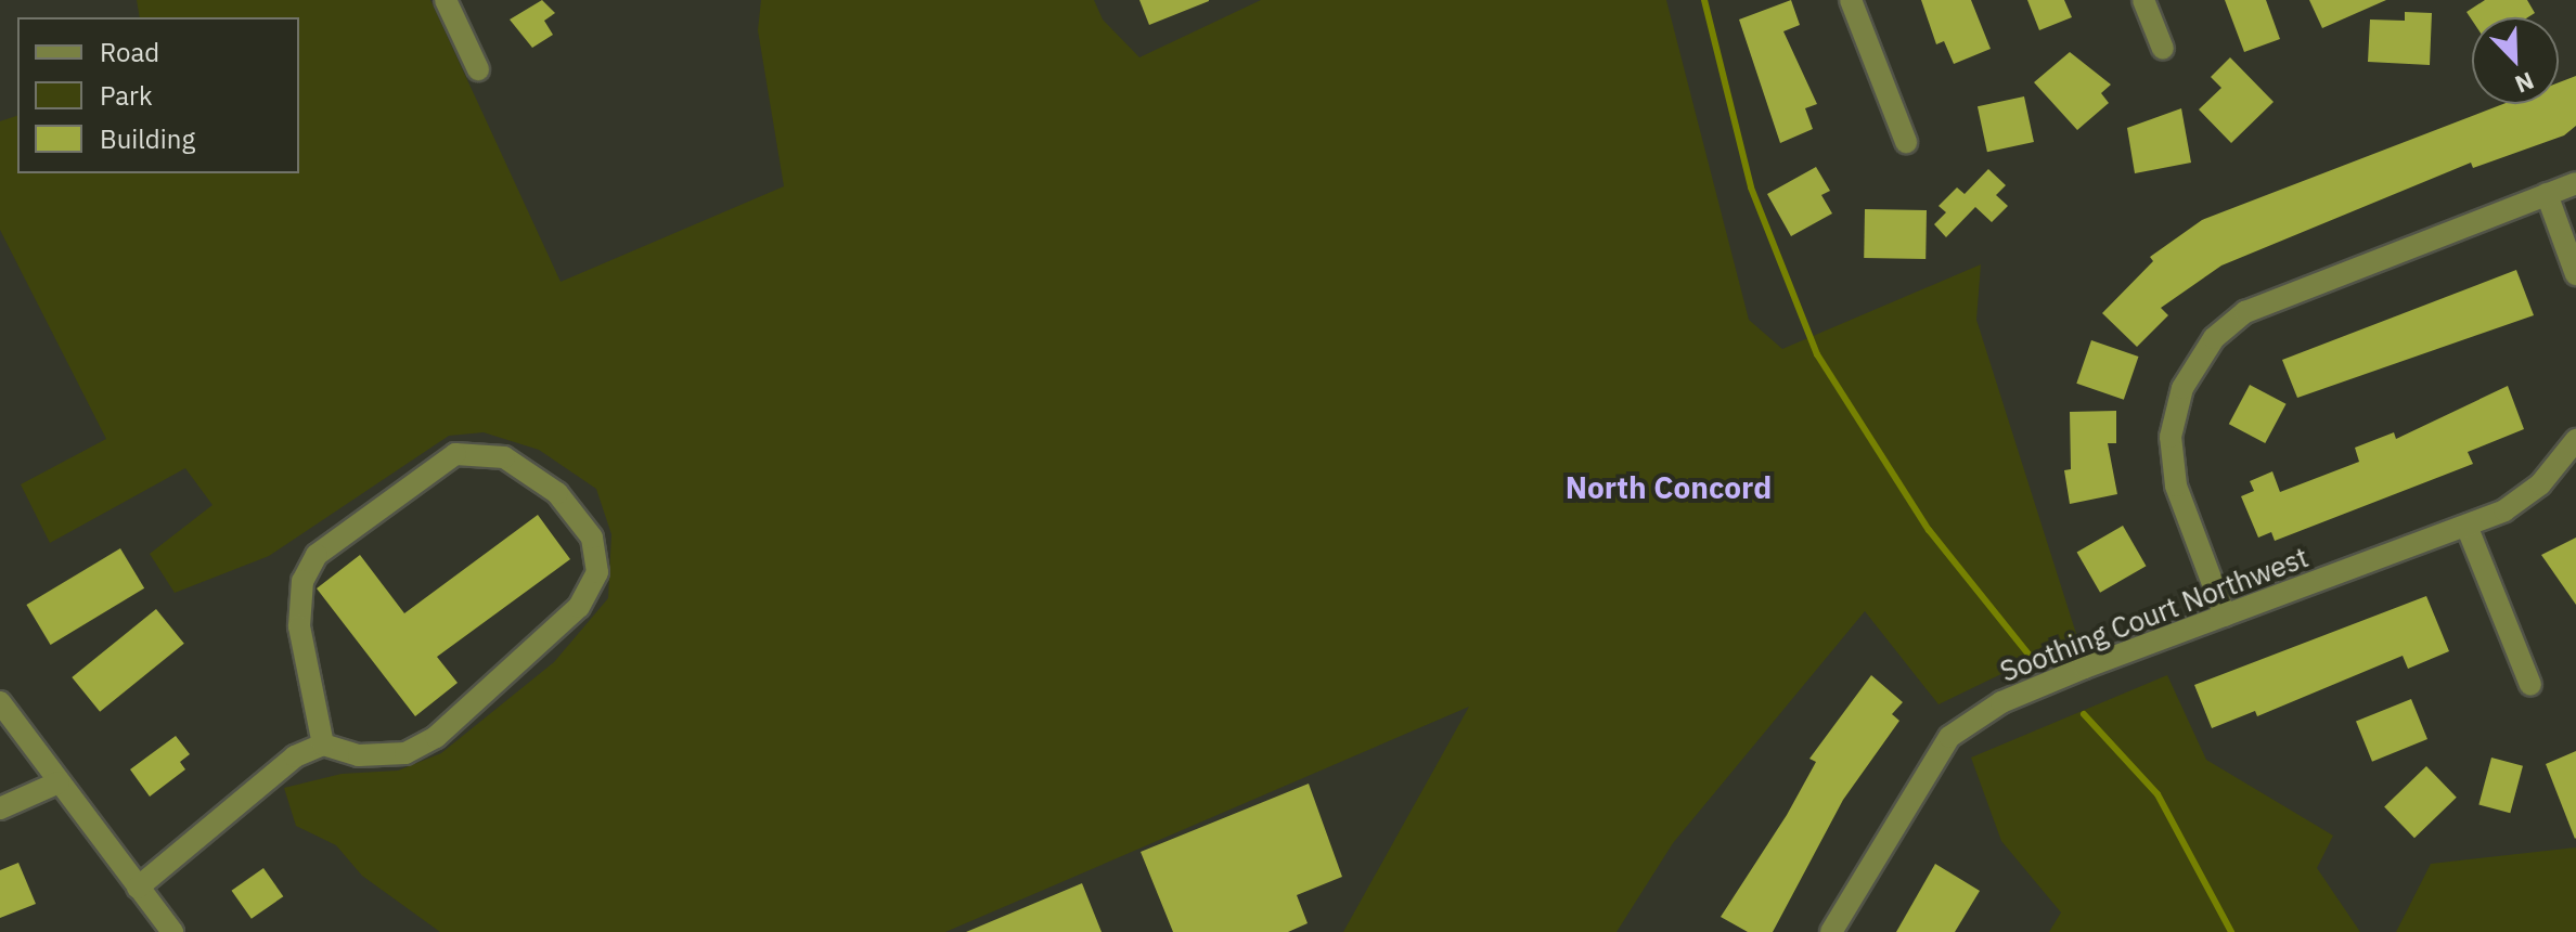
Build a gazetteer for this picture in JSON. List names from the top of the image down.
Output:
{
  "streets": {
    "street": ["Soothing Court Northwest"]
  },
  "districts": ["North Concord"],
  "legend": ["Road", "Park", "Building"],
  "north": "bottom right"
}
